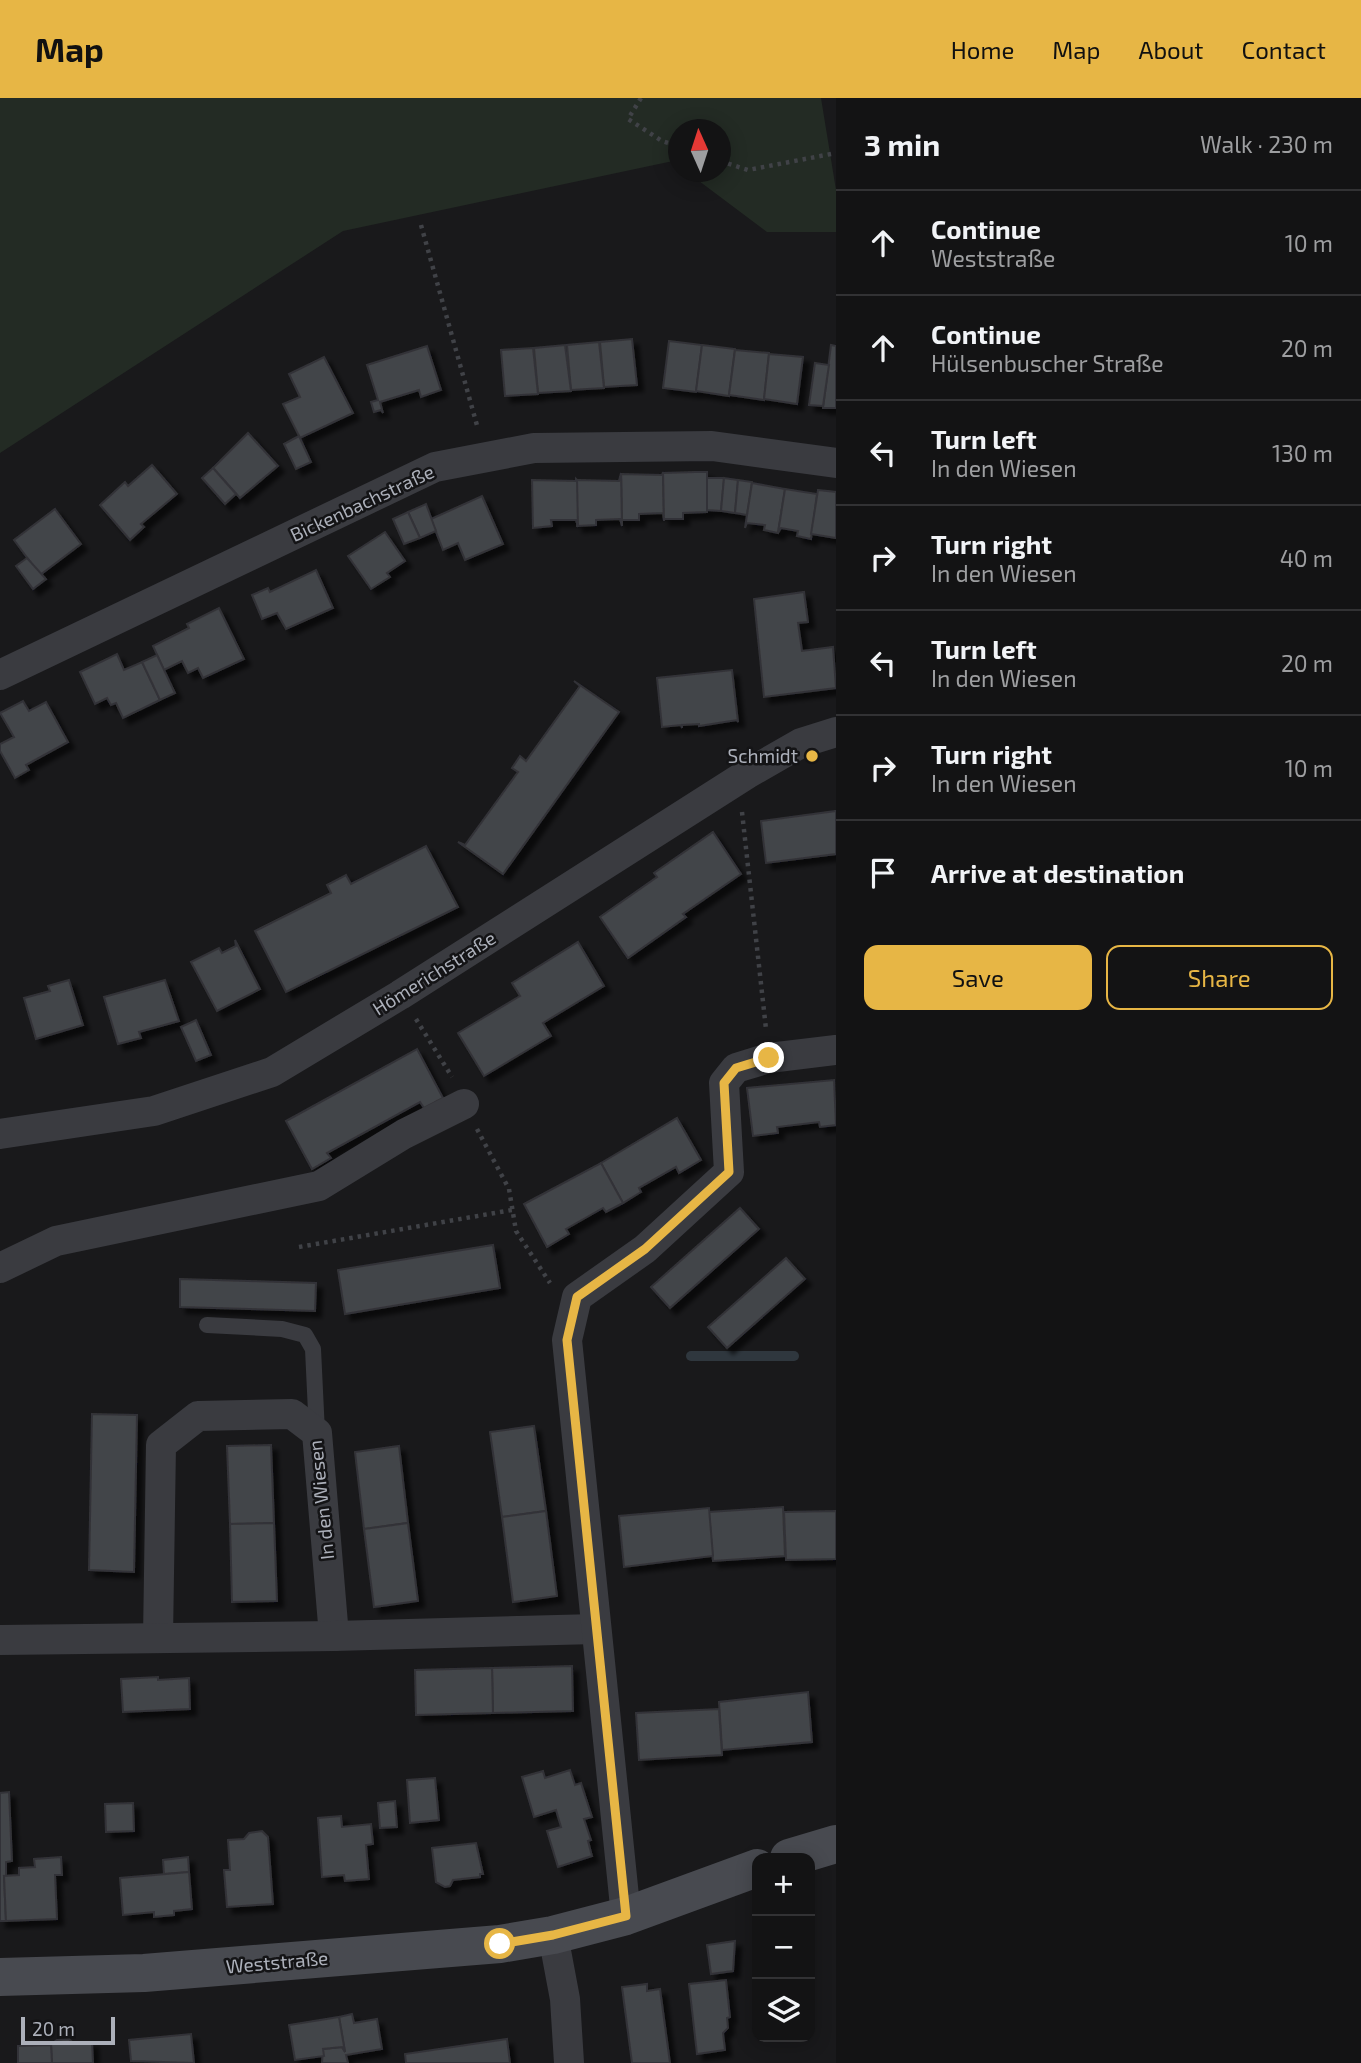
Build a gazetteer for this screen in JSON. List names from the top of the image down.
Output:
{
  "streets": {
    "main road": ["Weststraße"],
    "street": ["Bickenbachstraße", "Hömerichstraße", "In den Wiesen"]
  },
  "places": ["Schmidt"],
  "scale_bar": "20 m",
  "north": "top",
  "page": {
    "header": "Map",
    "nav": [
      "Home",
      "Map",
      "About",
      "Contact"
    ],
    "heading": ["3 min", "Walk · 230 m"],
    "list": [
      ["Continue", "Weststraße", "10 m"],
      ["Continue", "Hülsenbuscher Straße", "20 m"],
      ["Turn left", "In den Wiesen", "130 m"],
      ["Turn right", "In den Wiesen", "40 m"],
      ["Turn left", "In den Wiesen", "20 m"],
      ["Turn right", "In den Wiesen", "10 m"],
      "Arrive at destination"
    ],
    "buttons": ["Save", "Share"],
    "map_buttons": ["+", "−"],
    "scale": "20 m"
  }
}
